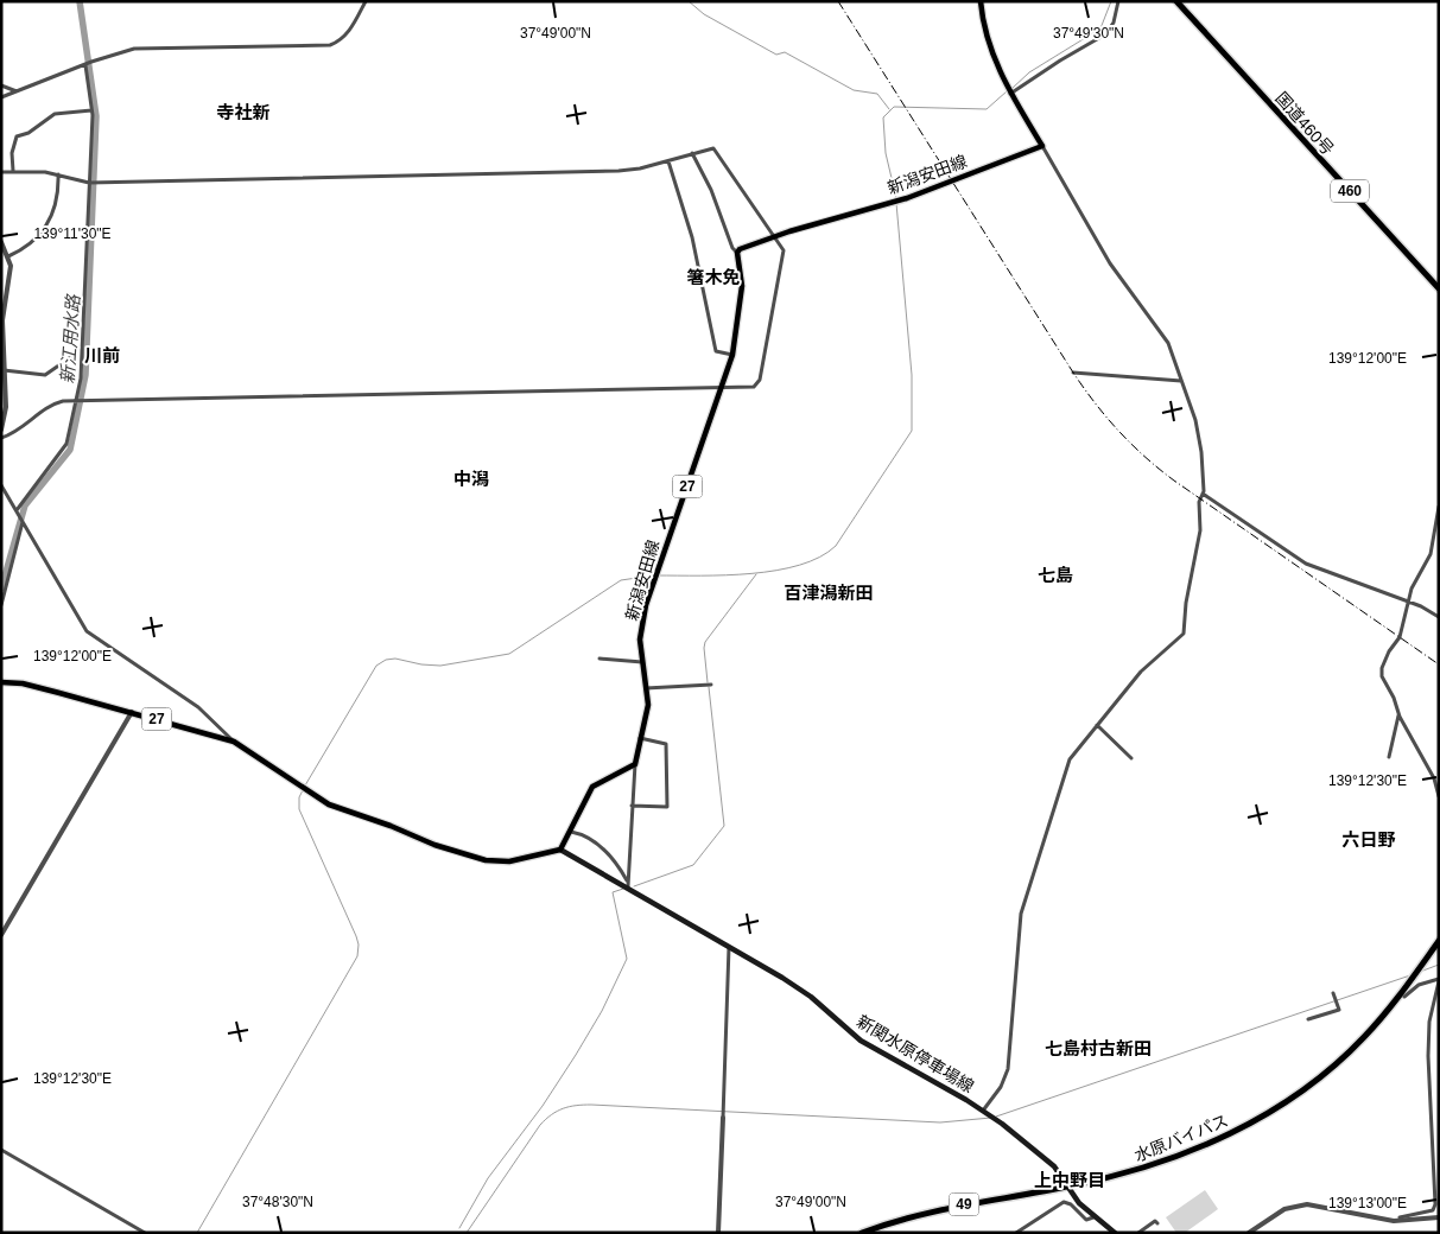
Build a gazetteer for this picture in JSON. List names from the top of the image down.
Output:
{
  "streets": {
    "highway": [
      "国道460号",
      "460",
      "水原バイパス",
      "49"
    ],
    "main road": ["新潟安田線", "27", "新関水原停車場線"]
  },
  "crossings": [
    ["27", "新関水原停車場線"],
    ["新関水原停車場線", "水原バイパス"]
  ],
  "districts": [
    "寺社新",
    "箸木免",
    "川前",
    "中潟",
    "七島",
    "百津潟新田",
    "六日野",
    "七島村古新田",
    "上中野目"
  ],
  "water": ["新江用水路"],
  "coordinates": [
    "37°49'00\"N",
    "37°49'30\"N",
    "139°11'30\"E",
    "139°12'00\"E",
    "139°12'30\"E",
    "37°48'30\"N",
    "139°13'00\"E"
  ]
}
